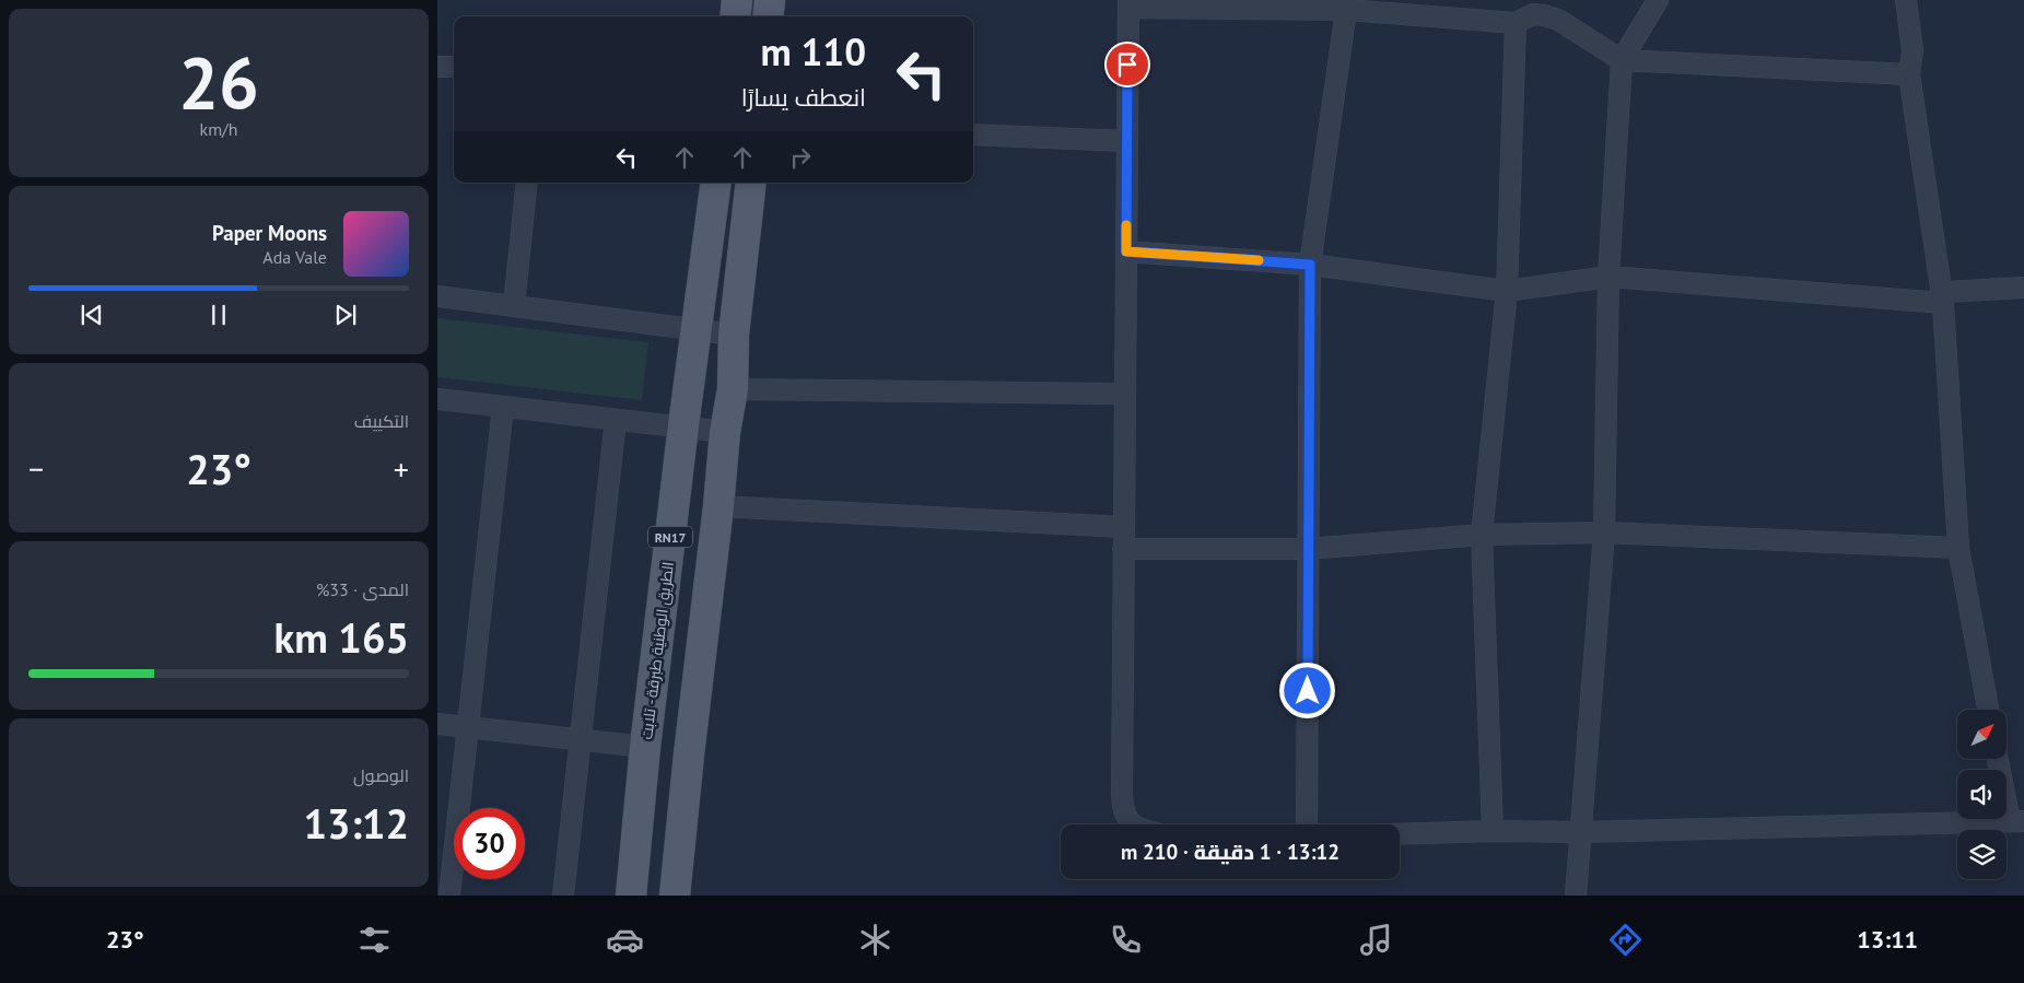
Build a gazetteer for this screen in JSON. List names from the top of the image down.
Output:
{
  "streets": {
    "main road": ["RN17", "الطريق الوطنية طبرقة - تلابت"]
  },
  "north": "top right",
  "page": {
    "tile": [
      ["26", "km/h"],
      "التكييف",
      ["المدى · 33%", "165 km"],
      ["الوصول", "13:12"]
    ],
    "turn": ["110 m", "انعطف يسارًا"],
    "song": ["Paper Moons", "Ada Vale"],
    "heat": ["−", "23°", "+"],
    "limit": "30",
    "trip": "13:12 · 1 دقيقة · 210 m",
    "tabs": ["13:11", "23°"]
  }
}
